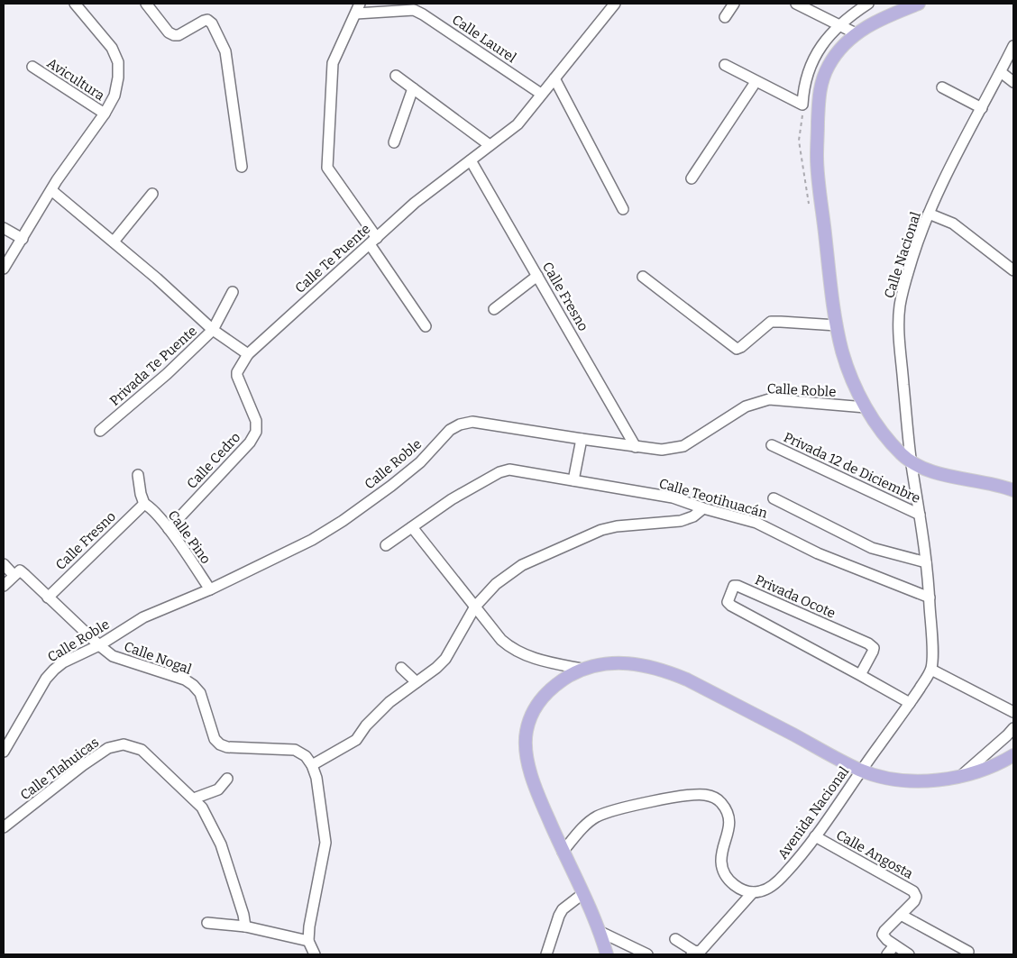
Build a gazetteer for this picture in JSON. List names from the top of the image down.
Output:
{
  "streets": {
    "street": [
      "Calle Laurel",
      "Avicultura",
      "Calle Nacional",
      "Calle Te Puente",
      "Calle Fresno",
      "Privada Te Puente",
      "Calle Roble",
      "Calle Cedro",
      "Privada 12 de Diciembre",
      "Calle Teotihuacán",
      "Calle Pino",
      "Privada Ocote",
      "Calle Nogal",
      "Calle Tlahuicas",
      "Avenida Nacional",
      "Calle Angosta"
    ]
  },
  "crossings": [
    ["Calle Laurel", "Calle Te Puente"],
    ["Calle Nacional", "Privada 12 de Diciembre"],
    ["Calle Nacional", "Calle Teotihuacán"],
    ["Calle Te Puente", "Calle Fresno"],
    ["Calle Te Puente", "Calle Cedro"],
    ["Calle Fresno", "Calle Roble"],
    ["Calle Fresno", "Calle Pino"],
    ["Calle Fresno", "Calle Nogal"],
    ["Calle Roble", "Calle Pino"],
    ["Calle Roble", "Calle Nogal"],
    ["Calle Cedro", "Calle Pino"],
    ["Privada Ocote", "Avenida Nacional"],
    ["Avenida Nacional", "Calle Angosta"]
  ]
}
